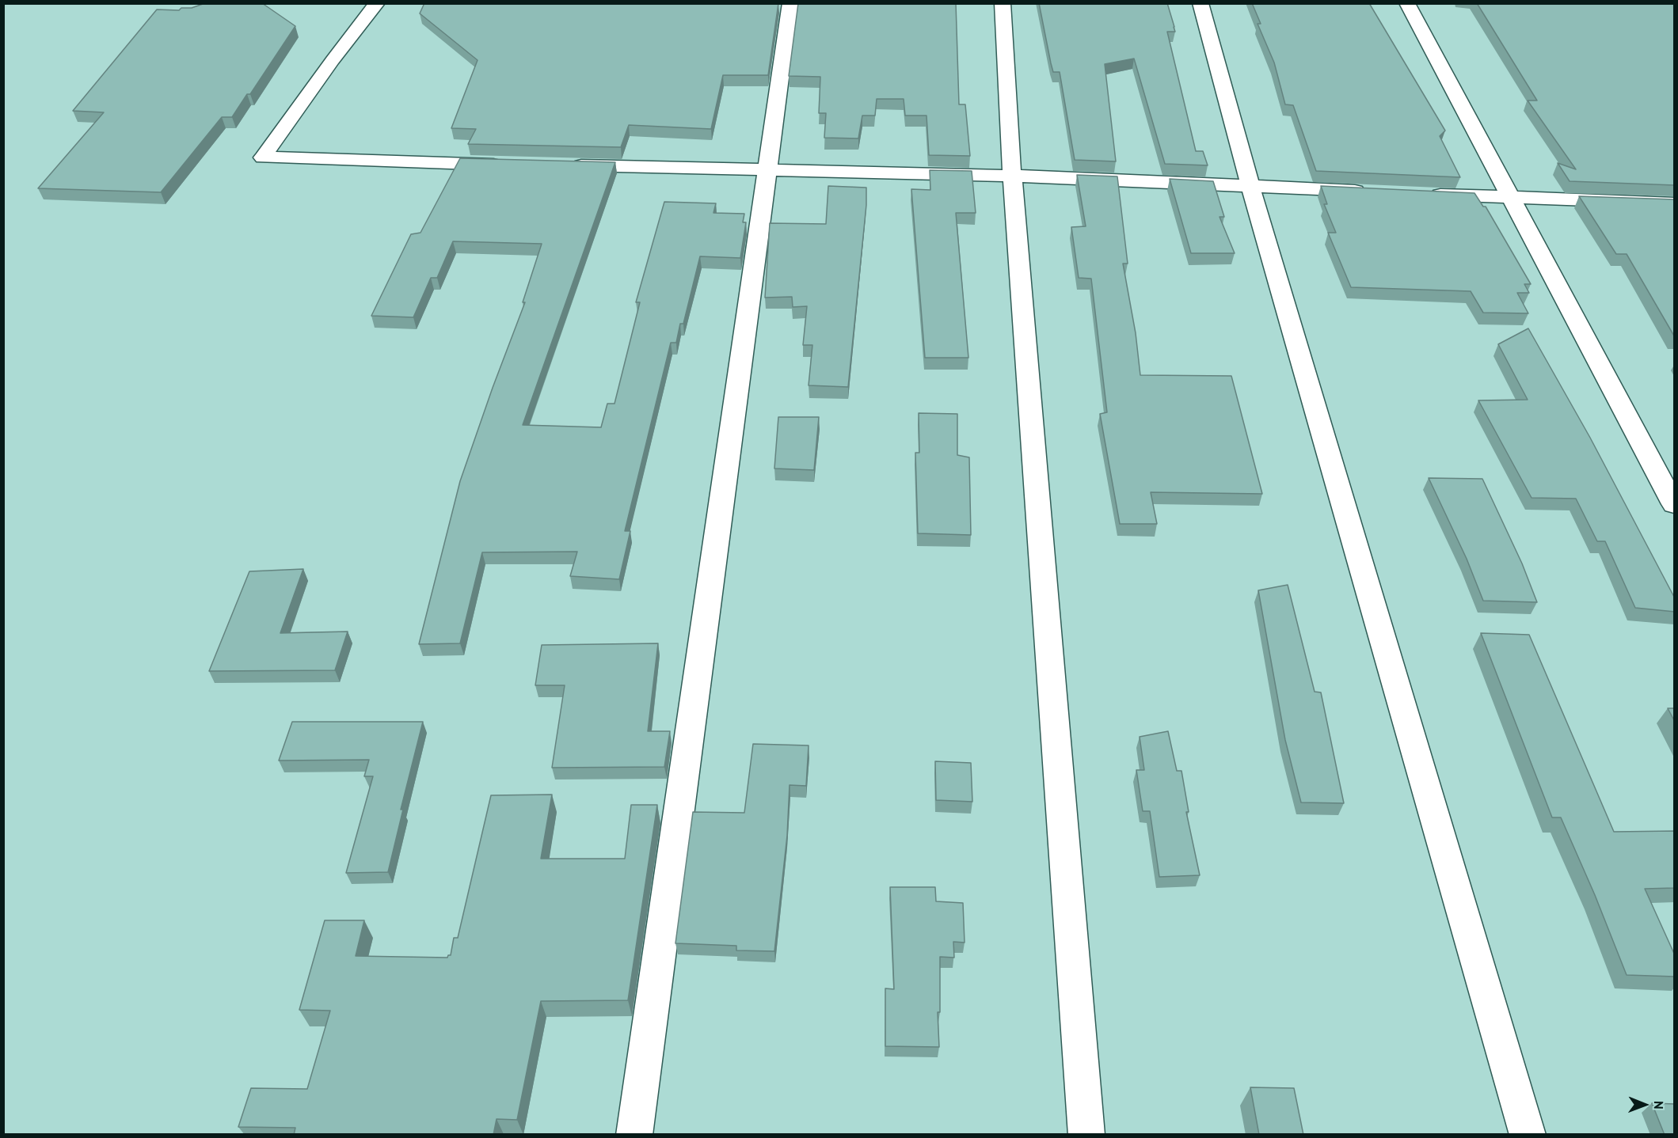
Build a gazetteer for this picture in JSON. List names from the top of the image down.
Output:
{
  "north": "right"
}
